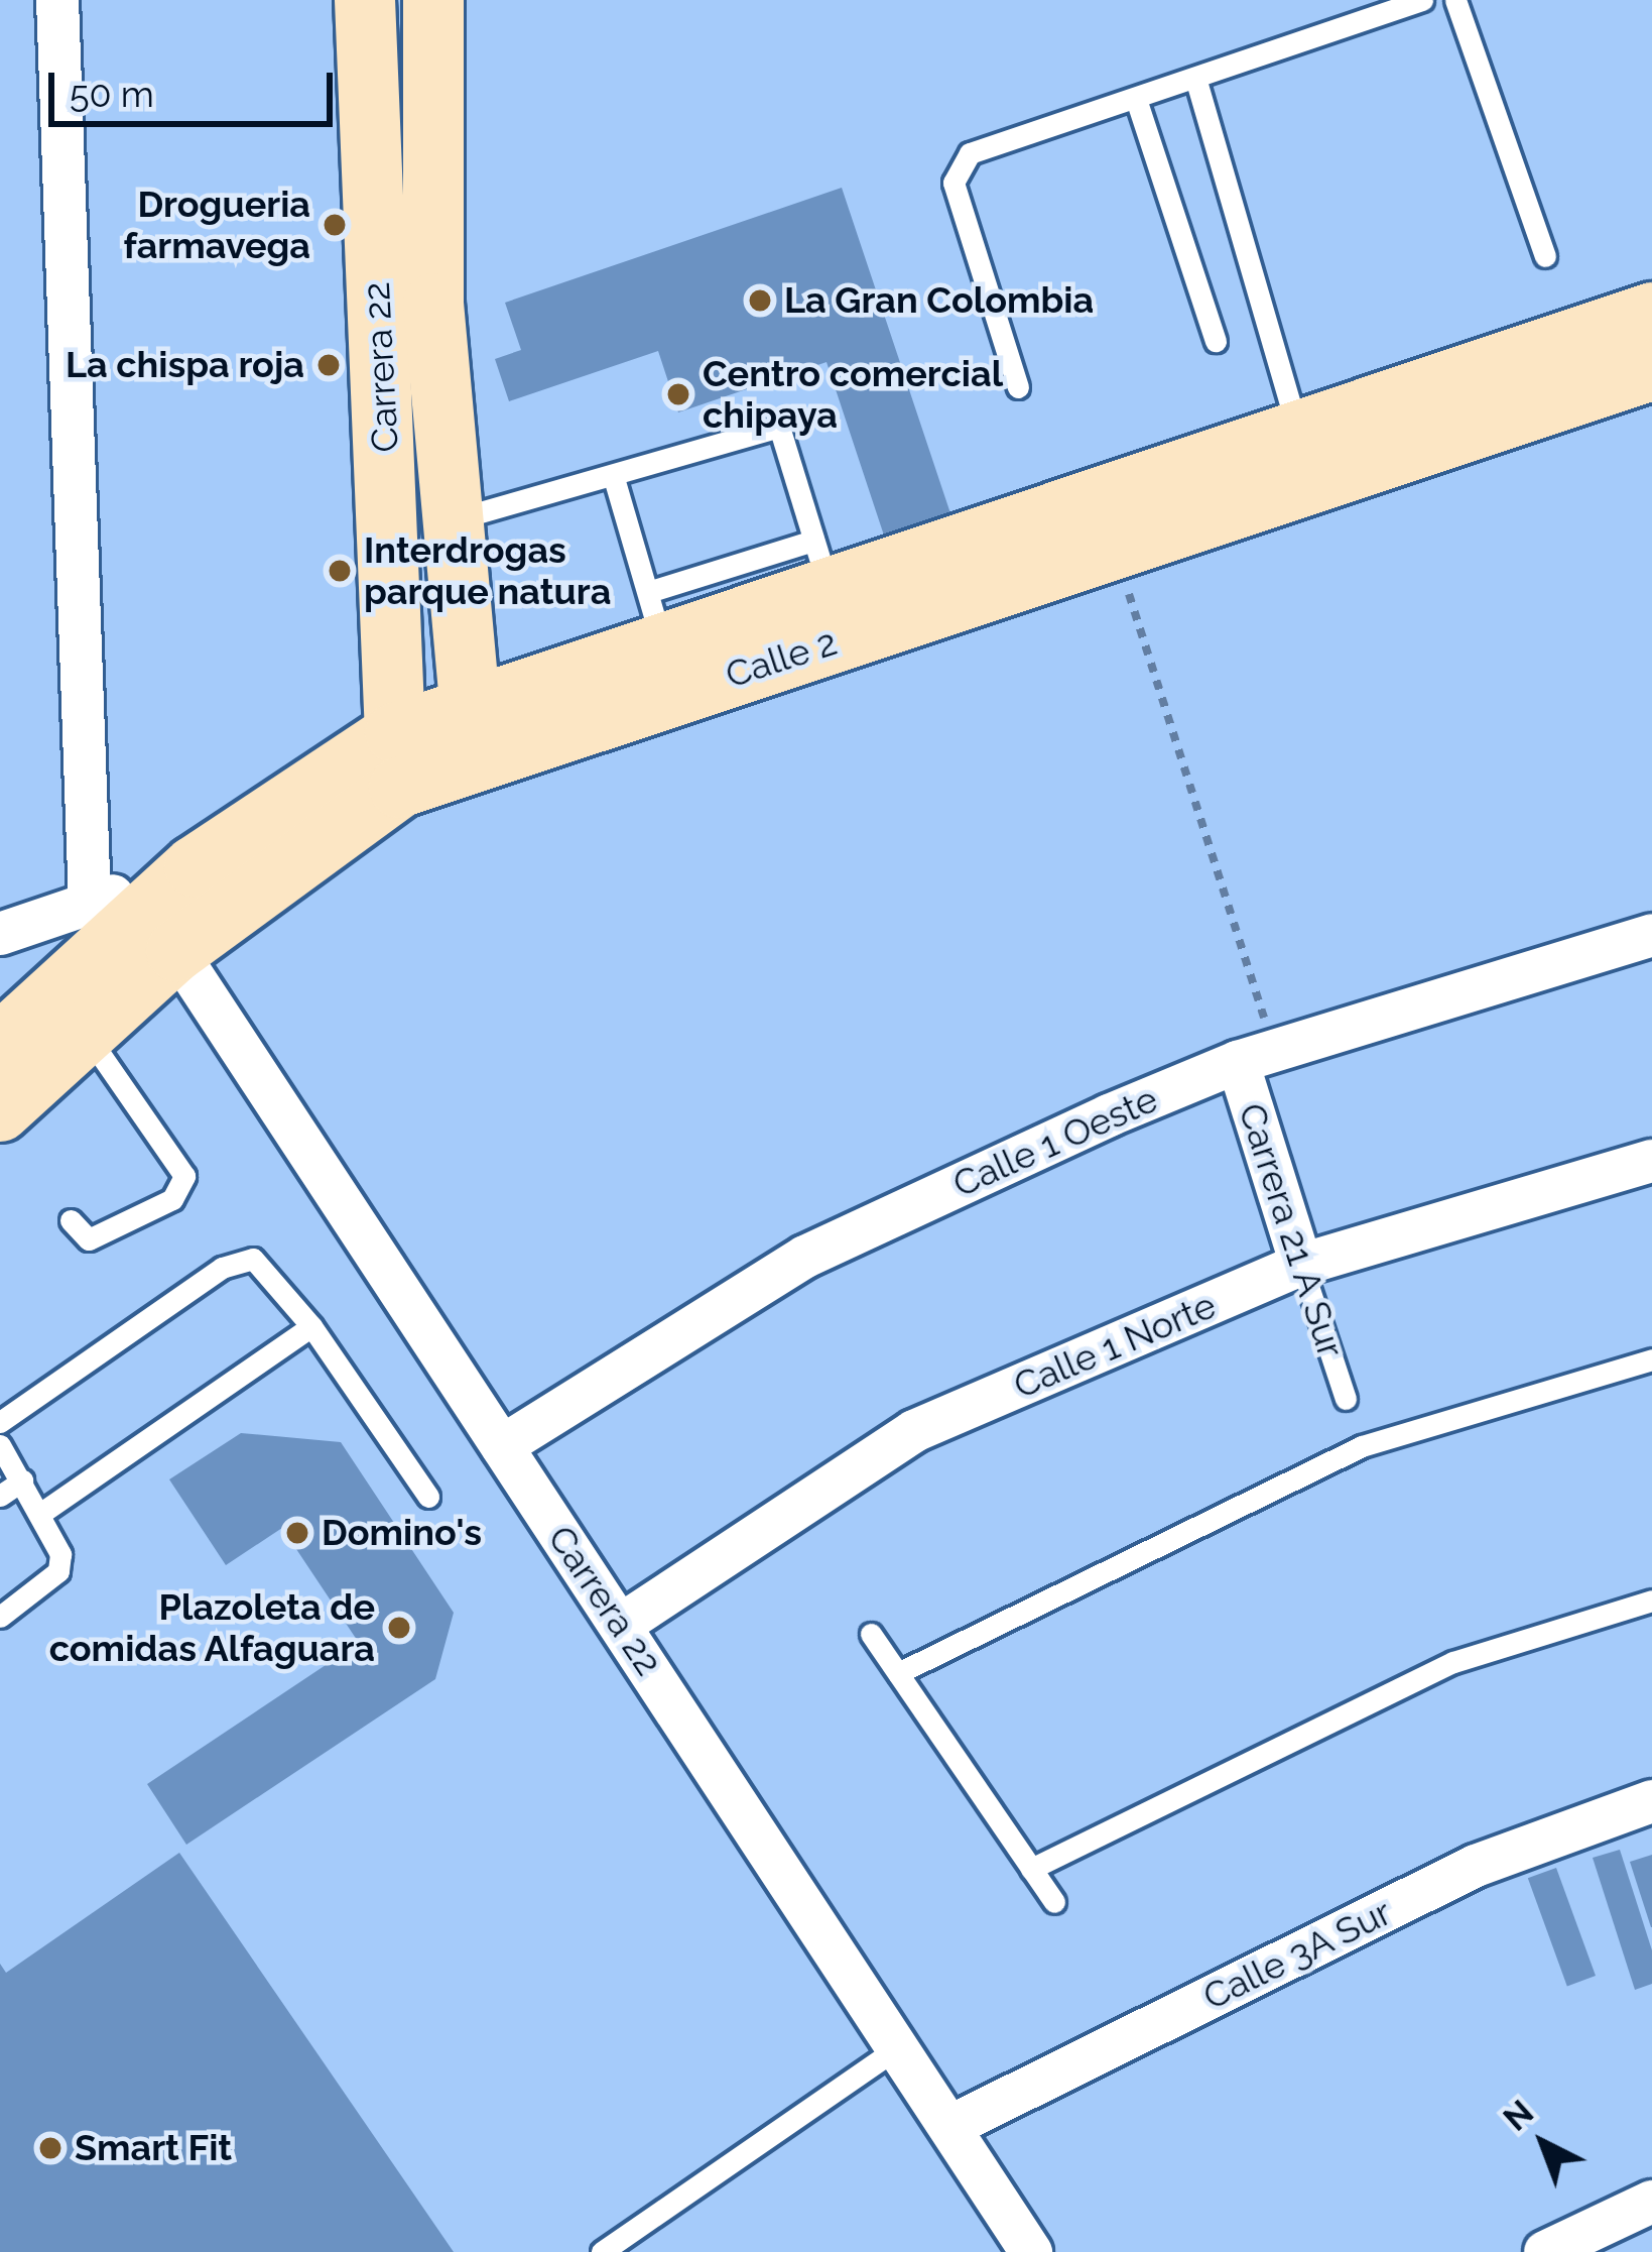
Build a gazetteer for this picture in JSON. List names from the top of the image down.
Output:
{
  "streets": {
    "main road": ["Carrera 22", "Calle 2"],
    "street": [
      "Calle 1 Oeste",
      "Carrera 21 A Sur",
      "Calle 1 Norte",
      "Calle 3A Sur"
    ]
  },
  "crossings": [
    ["Carrera 22", "Calle 2"],
    ["Carrera 22", "Calle 1 Oeste"],
    ["Carrera 22", "Calle 1 Norte"],
    ["Carrera 22", "Calle 3A Sur"],
    ["Calle 1 Oeste", "Carrera 21 A Sur"],
    ["Carrera 21 A Sur", "Calle 1 Norte"]
  ],
  "places": [
    "Drogueria farmavega",
    "La Gran Colombia",
    "La chispa roja",
    "Centro comercial chipaya",
    "Interdrogas parque natura",
    "Domino's",
    "Plazoleta de comidas Alfaguara",
    "Smart Fit"
  ],
  "scale_bar": "50 m",
  "north": "top left"
}
